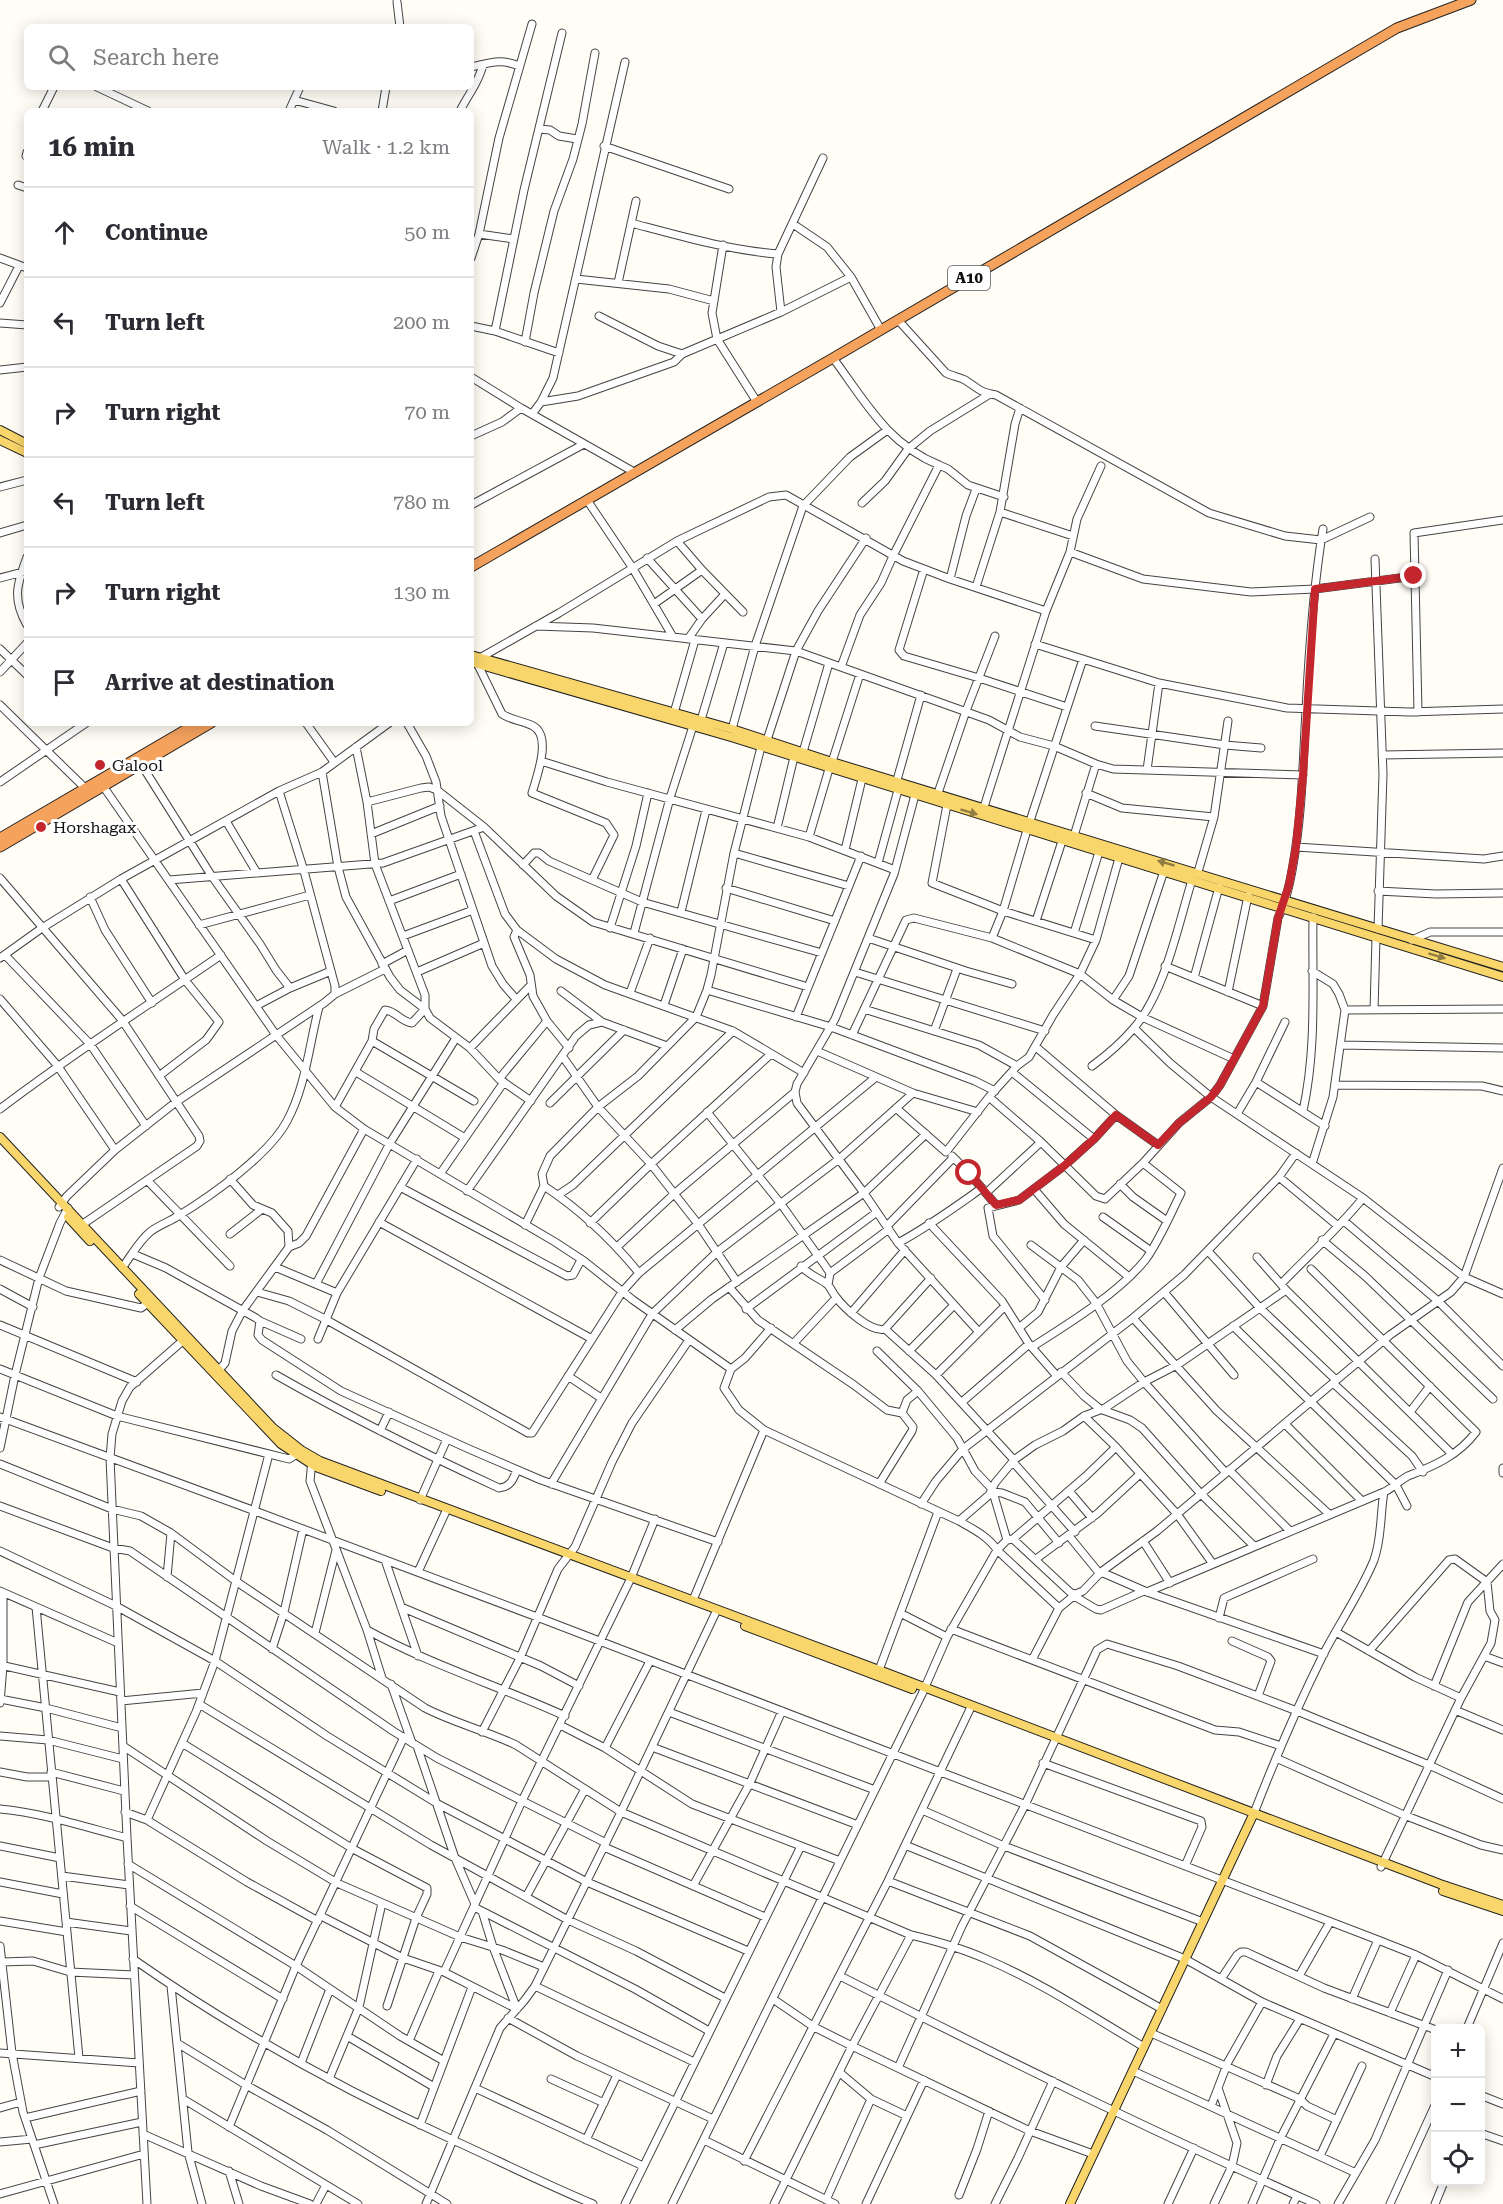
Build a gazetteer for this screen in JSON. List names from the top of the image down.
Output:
{
  "streets": {
    "highway": ["A10"]
  },
  "places": ["Galool", "Horshagax"],
  "page": {
    "search": "Search here",
    "heading": ["16 min", "Walk · 1.2 km"],
    "list": [
      ["Continue", "50 m"],
      ["Turn left", "200 m"],
      ["Turn right", "70 m"],
      ["Turn left", "780 m"],
      ["Turn right", "130 m"],
      "Arrive at destination"
    ],
    "map_buttons": ["+", "−"]
  }
}
